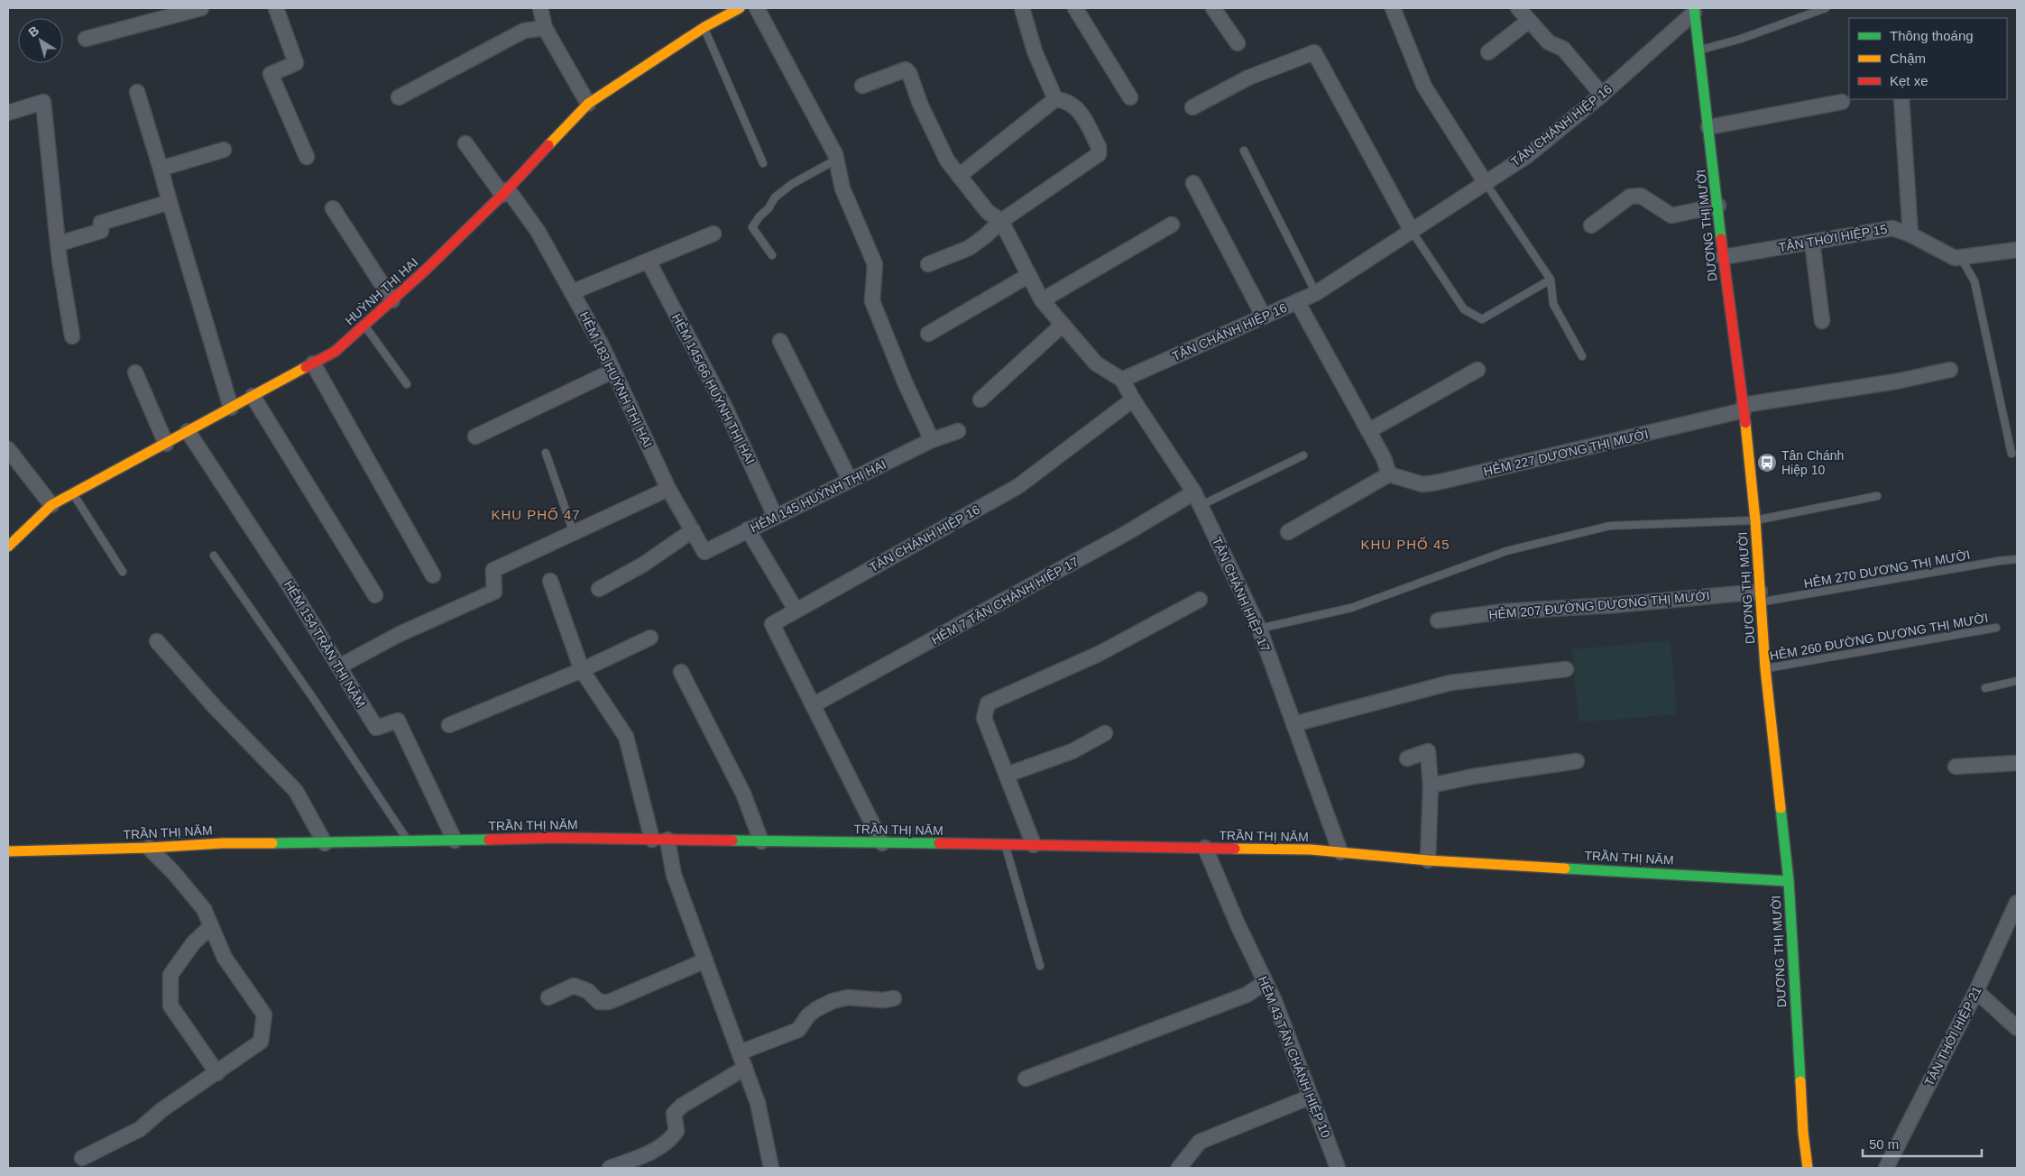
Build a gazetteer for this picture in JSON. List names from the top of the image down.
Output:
{
  "streets": {
    "street": [
      "TÂN CHÁNH HIỆP 16",
      "DƯƠNG THỊ MƯỜI",
      "TÂN THỚI HIỆP 15",
      "HUỲNH THỊ HAI",
      "HẺM 183 HUỲNH THỊ HAI",
      "HẺM 145/66 HUỲNH THỊ HAI",
      "HẺM 227 DƯƠNG THỊ MƯỜI",
      "HẺM 145 HUỲNH THỊ HAI",
      "TÂN CHÁNH HIỆP 17",
      "HẺM 7 TÂN CHÁNH HIỆP 17",
      "HẺM 207 ĐƯỜNG DƯƠNG THỊ MƯỜI",
      "HẺM 154 TRẦN THỊ NĂM",
      "TRẦN THỊ NĂM",
      "TÂN THỚI HIỆP 21",
      "HẺM 43 TÂN CHÁNH HIỆP 10"
    ],
    "lane": ["HẺM 270 DƯƠNG THỊ MƯỜI", "HẺM 260 ĐƯỜNG DƯƠNG THỊ MƯỜI"]
  },
  "crossings": [
    ["TÂN CHÁNH HIỆP 16", "DƯƠNG THỊ MƯỜI"],
    ["TÂN CHÁNH HIỆP 16", "TÂN CHÁNH HIỆP 17"],
    ["TÂN CHÁNH HIỆP 16", "HẺM 7 TÂN CHÁNH HIỆP 17"],
    ["DƯƠNG THỊ MƯỜI", "TÂN THỚI HIỆP 15"],
    ["DƯƠNG THỊ MƯỜI", "HẺM 227 DƯƠNG THỊ MƯỜI"],
    ["DƯƠNG THỊ MƯỜI", "HẺM 270 DƯƠNG THỊ MƯỜI"],
    ["DƯƠNG THỊ MƯỜI", "HẺM 207 ĐƯỜNG DƯƠNG THỊ MƯỜI"],
    ["DƯƠNG THỊ MƯỜI", "HẺM 260 ĐƯỜNG DƯƠNG THỊ MƯỜI"],
    ["DƯƠNG THỊ MƯỜI", "TRẦN THỊ NĂM"],
    ["HUỲNH THỊ HAI", "HẺM 183 HUỲNH THỊ HAI"],
    ["HUỲNH THỊ HAI", "HẺM 154 TRẦN THỊ NĂM"],
    ["HẺM 183 HUỲNH THỊ HAI", "HẺM 145 HUỲNH THỊ HAI"],
    ["HẺM 145/66 HUỲNH THỊ HAI", "HẺM 145 HUỲNH THỊ HAI"],
    ["HẺM 270 DƯƠNG THỊ MƯỜI", "HẺM 207 ĐƯỜNG DƯƠNG THỊ MƯỜI"],
    ["TÂN CHÁNH HIỆP 17", "HẺM 7 TÂN CHÁNH HIỆP 17"],
    ["TÂN CHÁNH HIỆP 17", "TRẦN THỊ NĂM"],
    ["HẺM 154 TRẦN THỊ NĂM", "TRẦN THỊ NĂM"],
    ["TRẦN THỊ NĂM", "HẺM 43 TÂN CHÁNH HIỆP 10"]
  ],
  "districts": ["KHU PHỐ 47", "KHU PHỐ 45"],
  "places": {
    "bus stop": ["Tân Chánh Hiệp 10"]
  },
  "legend": ["Thông thoáng", "Chậm", "Kẹt xe"],
  "scale_bar": "50 m",
  "north": "top left"
}
